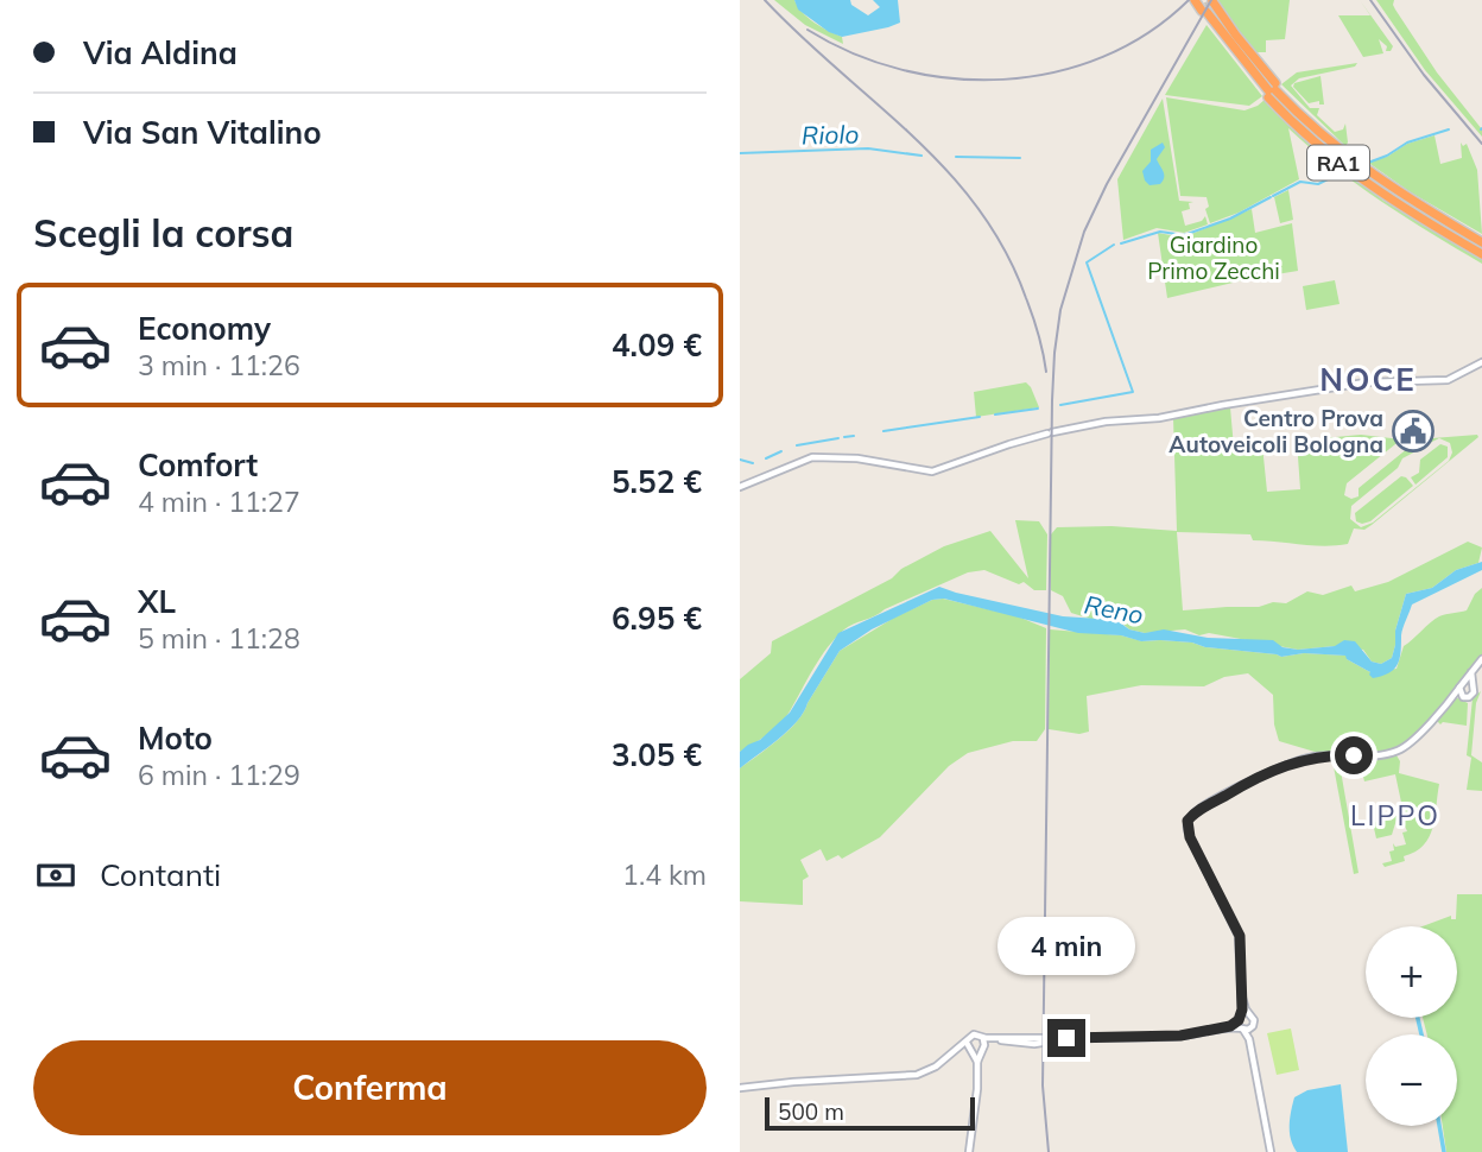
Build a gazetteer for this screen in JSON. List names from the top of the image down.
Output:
{
  "districts": ["NOCE", "LIPPO"],
  "water": ["Riolo", "Reno"],
  "parks": ["Giardino Primo Zecchi"],
  "places": {
    "public building": ["Centro Prova Autoveicoli Bologna"]
  },
  "scale_bar": "500 m",
  "page": {
    "banner": ["Via Aldina", "Via San Vitalino"],
    "heading": "Scegli la corsa",
    "list": [
      {
        "name": "Economy",
        "note": "3 min · 11:26",
        "value": "4.09 €"
      },
      {
        "name": "Comfort",
        "note": "4 min · 11:27",
        "value": "5.52 €"
      },
      {
        "name": "XL",
        "note": "5 min · 11:28",
        "value": "6.95 €"
      },
      {
        "name": "Moto",
        "note": "6 min · 11:29",
        "value": "3.05 €"
      }
    ],
    "pay": ["Contanti", "1.4 km"],
    "bubble": "4 min",
    "map_buttons": ["+", "−"],
    "buttons": "Conferma",
    "scale": "500 m"
  }
}
